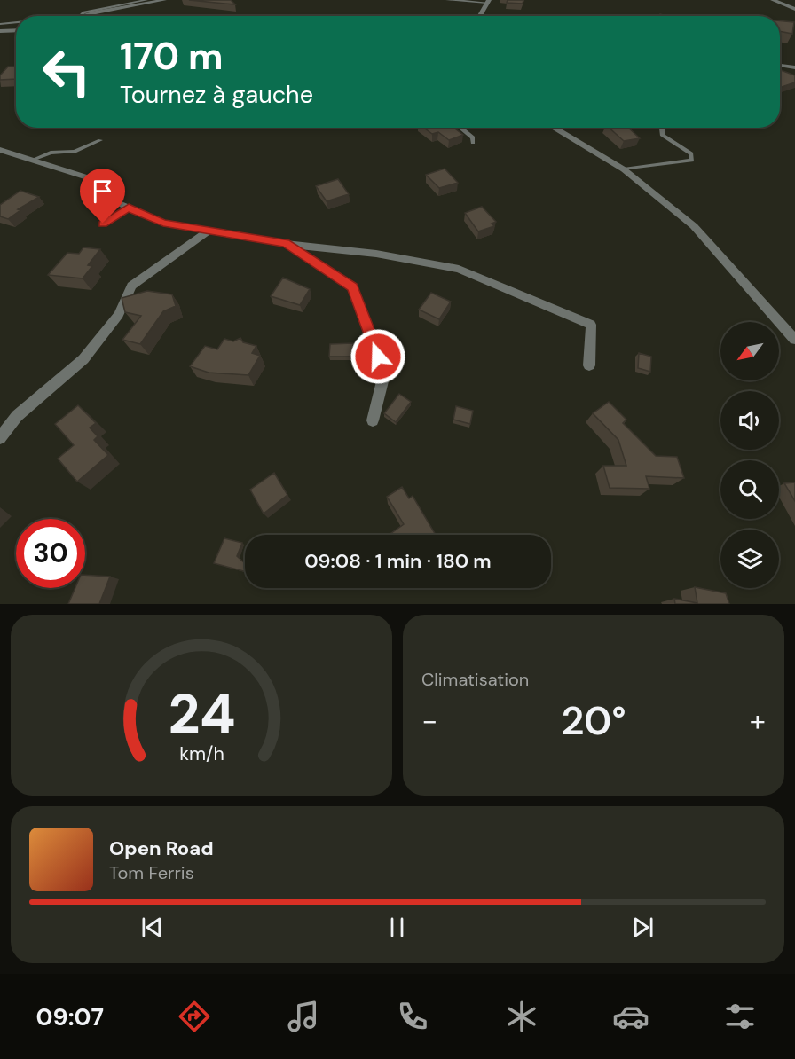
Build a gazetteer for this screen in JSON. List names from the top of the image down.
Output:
{
  "north": "bottom left",
  "page": {
    "turn": ["170 m", "Tournez à gauche"],
    "limit": "30",
    "trip": "09:08 · 1 min · 180 m",
    "tile": "Climatisation",
    "heat": ["−", "20°", "+"],
    "song": ["Open Road", "Tom Ferris"],
    "tabs": "09:07",
    "gauge": ["24", "km/h"]
  }
}
